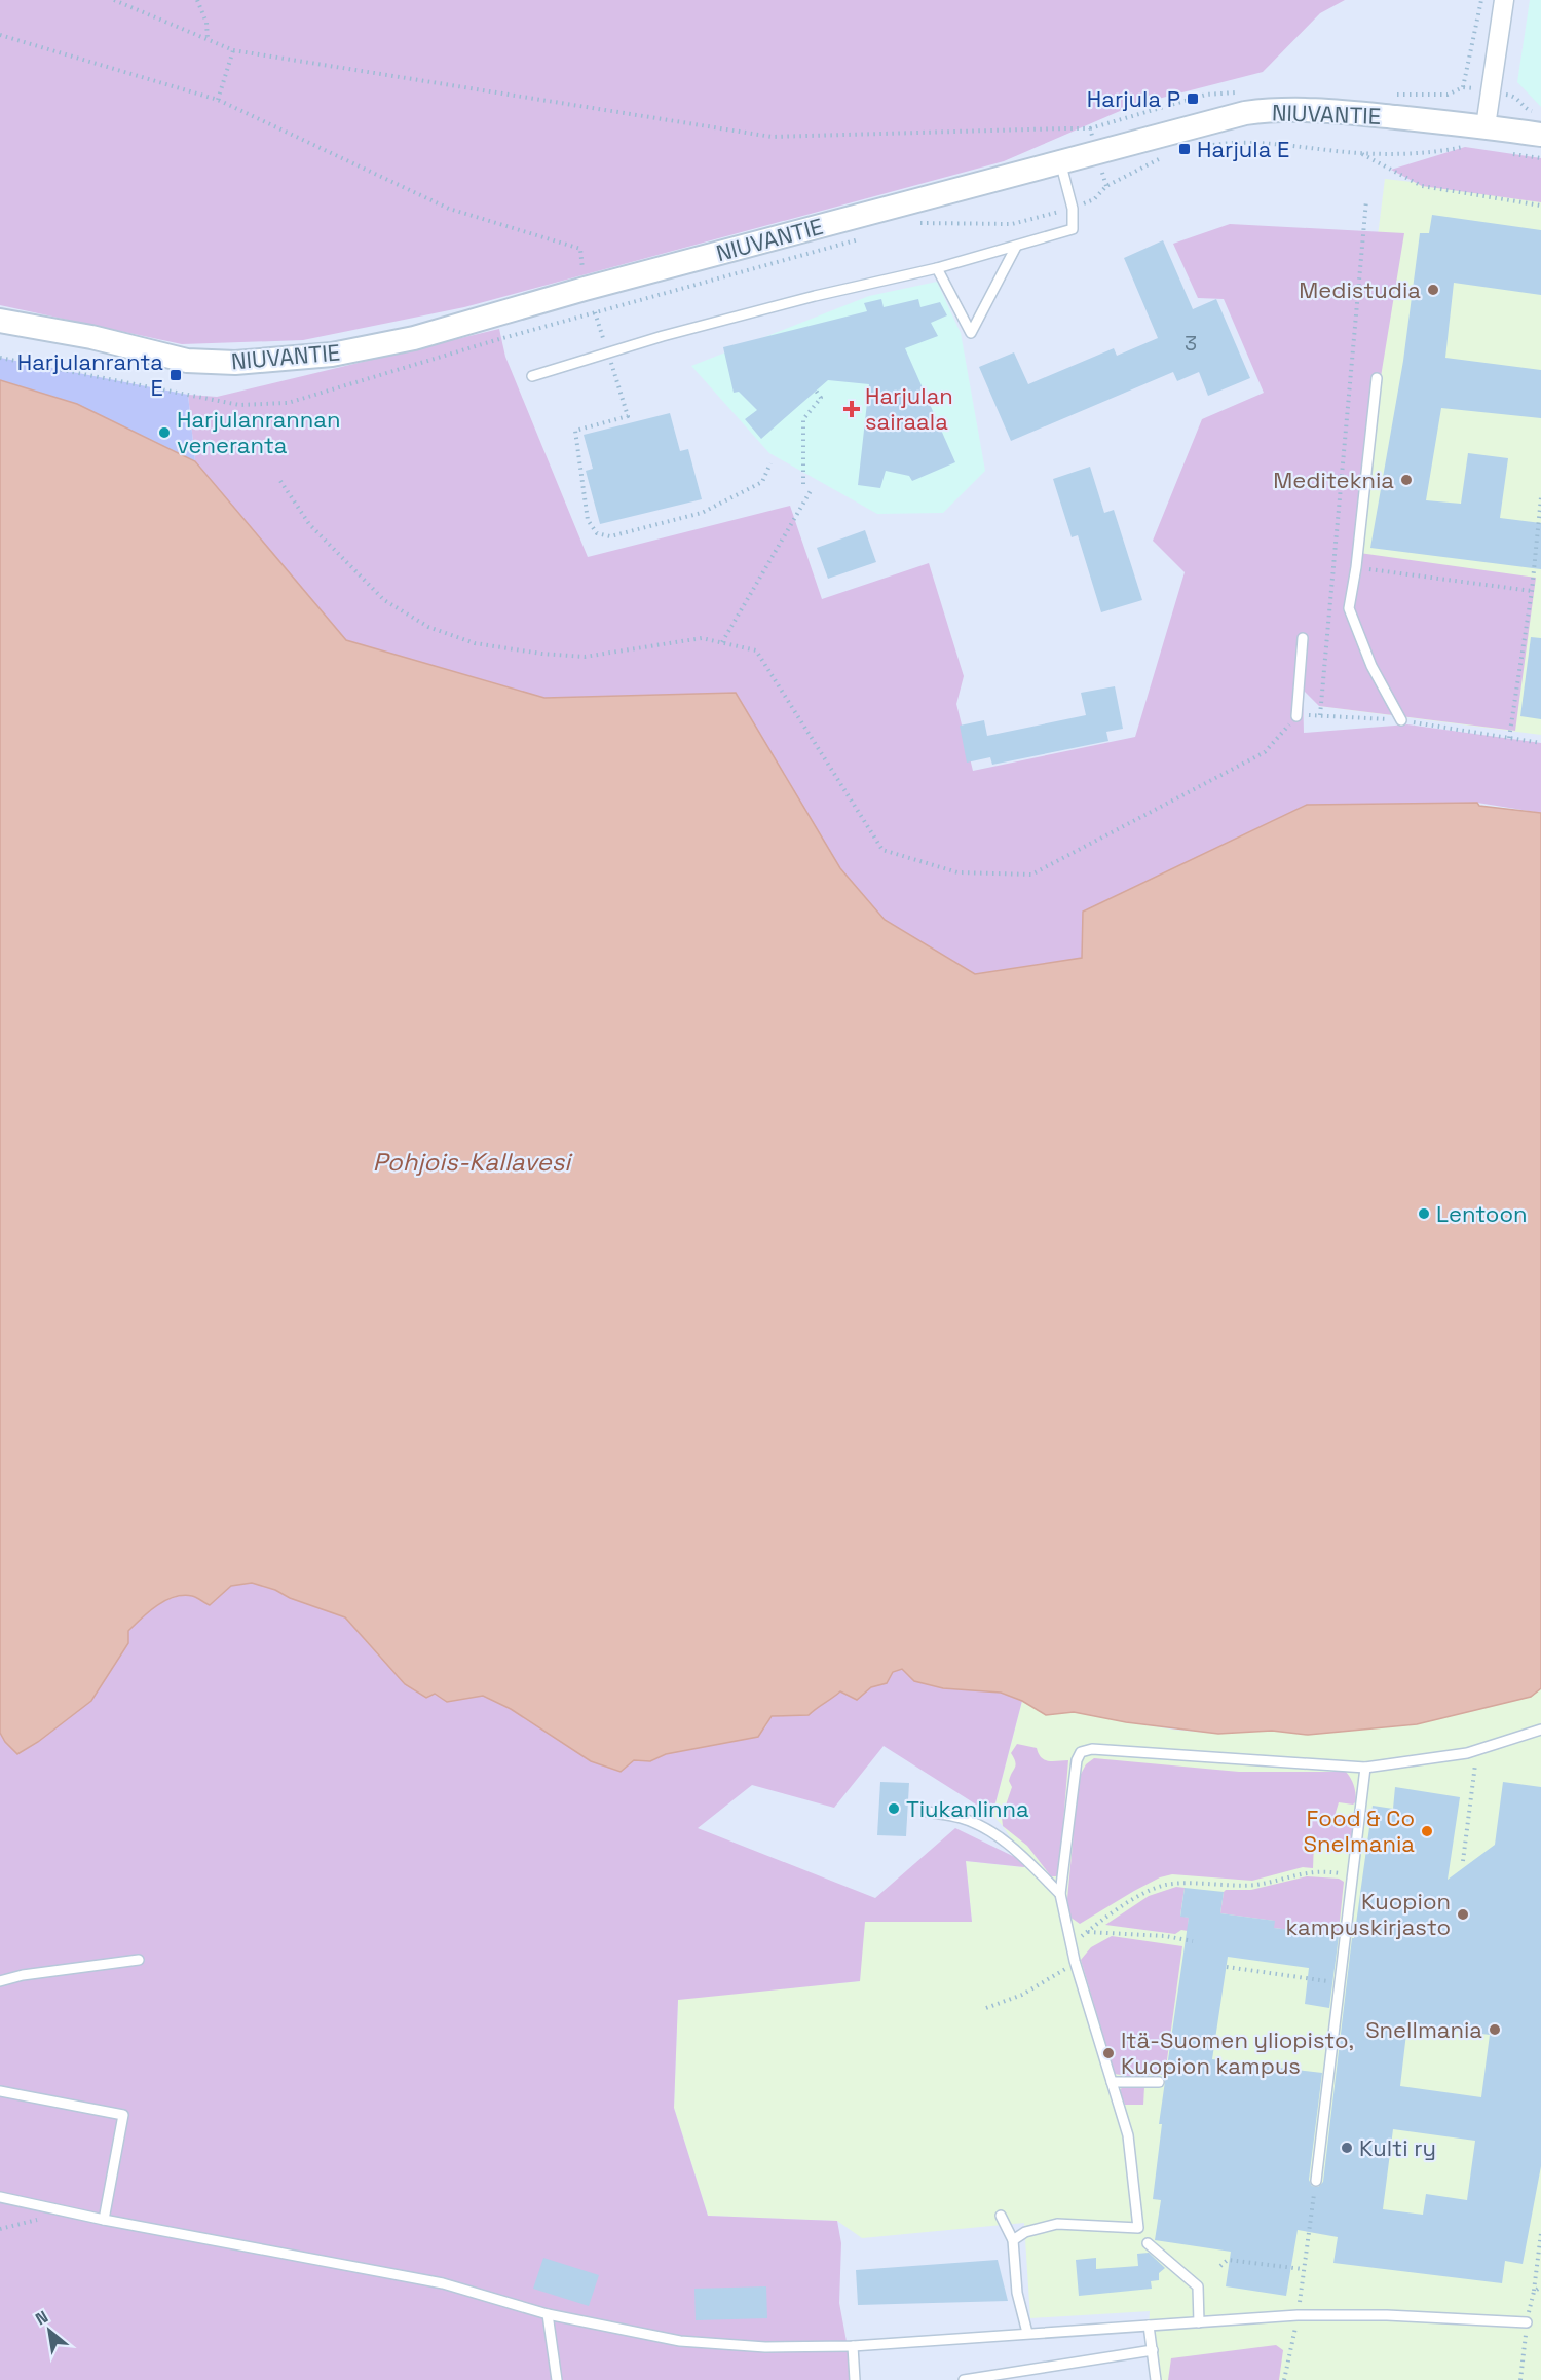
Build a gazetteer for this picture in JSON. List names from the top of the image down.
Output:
{
  "streets": {
    "street": ["NIUVANTIE"]
  },
  "water": ["Pohjois-Kallavesi"],
  "places": {
    "transit": ["Harjula P", "Harjula E", "Harjulanranta E"],
    "other": [
      "Medistudia",
      "Harjulanrannan veneranta",
      "Mediteknia",
      "Lentoon",
      "Tiukanlinna",
      "Food & Co Snelmania",
      "Kuopion kampuskirjasto",
      "Snellmania",
      "Itä-Suomen yliopisto, Kuopion kampus",
      "Kulti ry"
    ],
    "health": ["Harjulan sairaala"]
  },
  "house_numbers": ["3"],
  "north": "top left"
}
